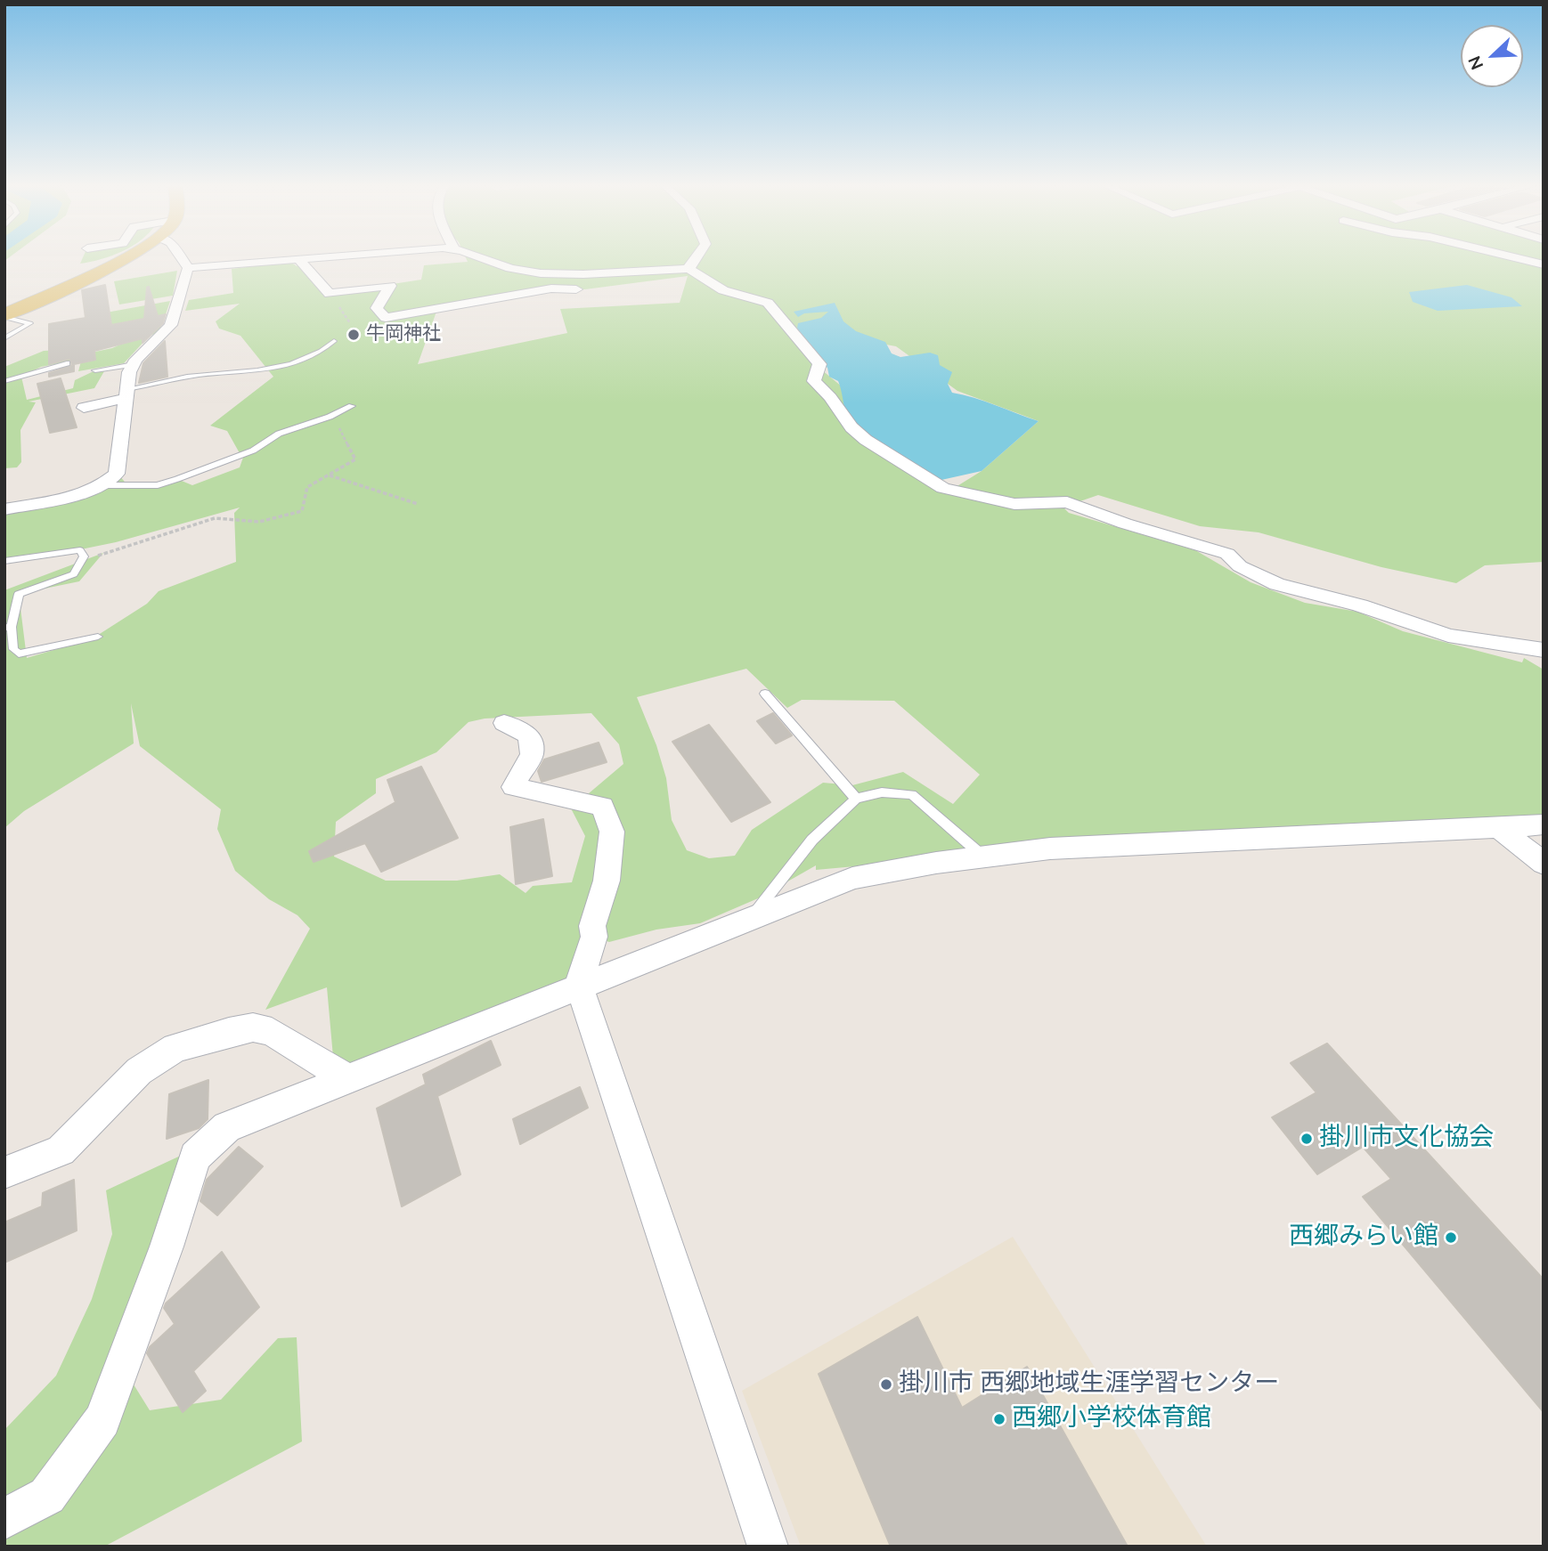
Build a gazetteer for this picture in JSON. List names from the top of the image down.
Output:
{
  "places": [
    "牛岡神社",
    "掛川市文化協会",
    "西郷みらい館",
    "掛川市 西郷地域生涯学習センター",
    "西郷小学校体育館"
  ],
  "north": "bottom left"
}
